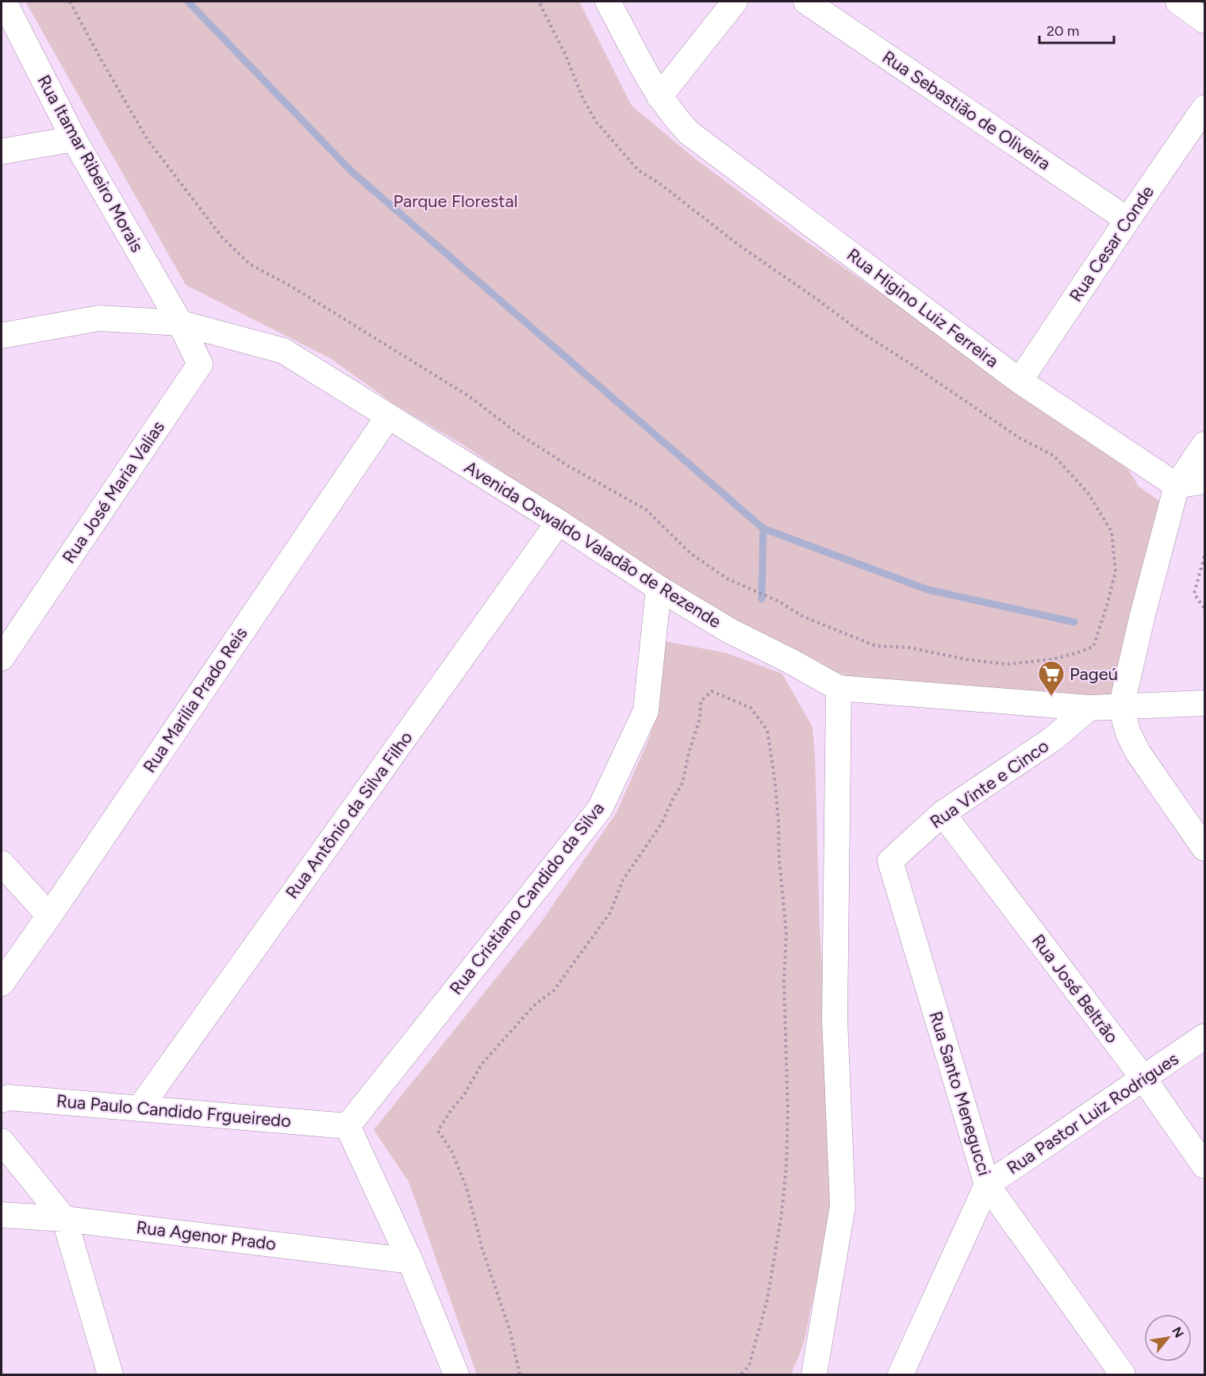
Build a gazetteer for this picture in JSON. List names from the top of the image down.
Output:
{
  "streets": {
    "street": [
      "Rua Sebastião de Oliveira",
      "Rua Itamar Ribeiro Morais",
      "Rua Cesar Conde",
      "Rua Higino Luiz Ferreira",
      "Rua José Maria Valias",
      "Avenida Oswaldo Valadão de Rezende",
      "Rua Marilia Prado Reis",
      "Rua Vinte e Cinco",
      "Rua Antônio da Silva Filho",
      "Rua Cristiano Candido da Silva",
      "Rua José Beltrão",
      "Rua Santo Menegucci",
      "Rua Paulo Candido Frgueiredo",
      "Rua Pastor Luiz Rodrigues",
      "Rua Agenor Prado"
    ]
  },
  "crossings": [
    ["Rua Sebastião de Oliveira", "Rua Cesar Conde"],
    ["Rua Itamar Ribeiro Morais", "Rua José Maria Valias"],
    ["Rua Itamar Ribeiro Morais", "Avenida Oswaldo Valadão de Rezende"],
    ["Rua Cesar Conde", "Rua Higino Luiz Ferreira"],
    ["Rua José Maria Valias", "Avenida Oswaldo Valadão de Rezende"],
    ["Avenida Oswaldo Valadão de Rezende", "Rua Marilia Prado Reis"],
    ["Avenida Oswaldo Valadão de Rezende", "Rua Vinte e Cinco"],
    ["Avenida Oswaldo Valadão de Rezende", "Rua Antônio da Silva Filho"],
    ["Avenida Oswaldo Valadão de Rezende", "Rua Cristiano Candido da Silva"],
    ["Rua Vinte e Cinco", "Rua José Beltrão"],
    ["Rua Vinte e Cinco", "Rua Santo Menegucci"],
    ["Rua Antônio da Silva Filho", "Rua Paulo Candido Frgueiredo"],
    ["Rua Cristiano Candido da Silva", "Rua Paulo Candido Frgueiredo"],
    ["Rua José Beltrão", "Rua Pastor Luiz Rodrigues"],
    ["Rua Santo Menegucci", "Rua Pastor Luiz Rodrigues"]
  ],
  "parks": ["Parque Florestal"],
  "places": {
    "supermarket": ["Pageú"]
  },
  "scale_bar": "20 m",
  "north": "top right"
}
